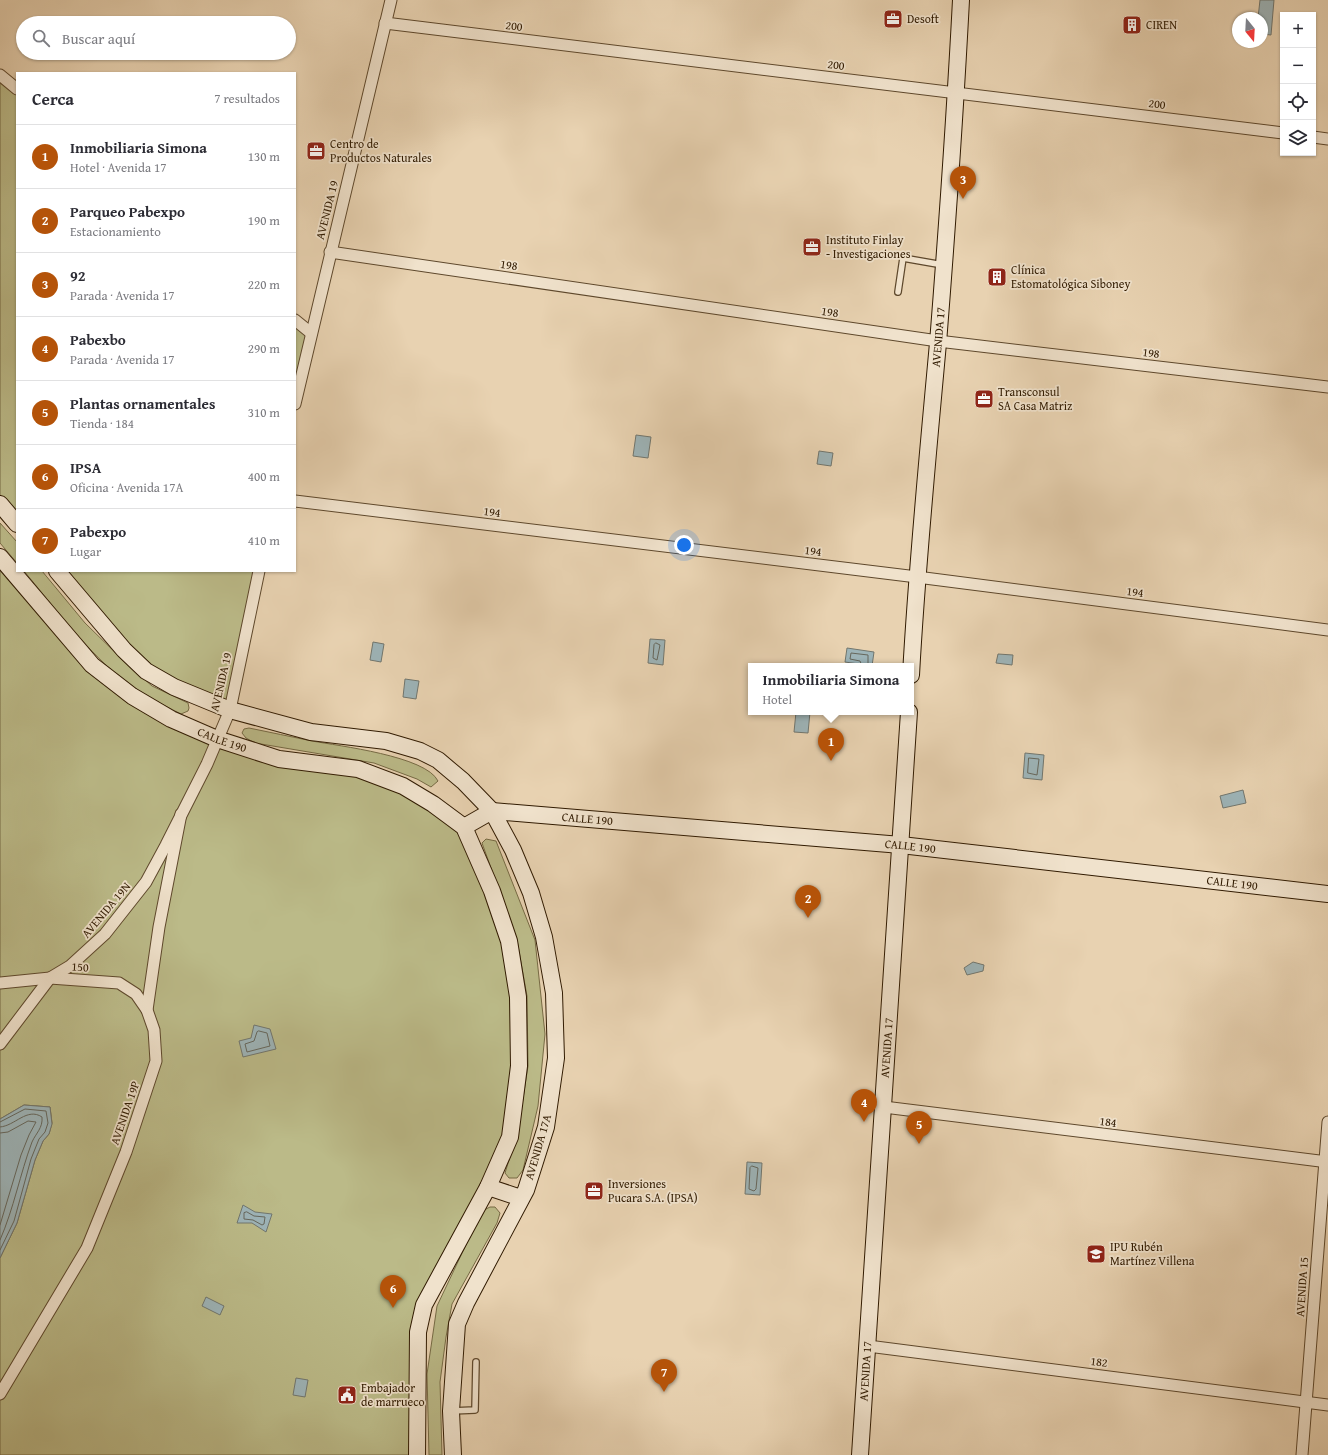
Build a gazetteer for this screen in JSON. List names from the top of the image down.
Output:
{
  "streets": {
    "main road": ["AVENIDA 17", "CALLE 190", "AVENIDA 17A"],
    "street": [
      "200",
      "AVENIDA 19",
      "198",
      "194",
      "AVENIDA 19N",
      "150",
      "AVENIDA 19P",
      "184",
      "AVENIDA 15",
      "182"
    ]
  },
  "crossings": [
    ["200", "AVENIDA 19"],
    ["200", "AVENIDA 17"],
    ["AVENIDA 19", "198"],
    ["AVENIDA 19", "CALLE 190"],
    ["AVENIDA 19", "AVENIDA 19N"],
    ["AVENIDA 19", "AVENIDA 19P"],
    ["198", "AVENIDA 17"],
    ["AVENIDA 17", "194"],
    ["AVENIDA 17", "CALLE 190"],
    ["AVENIDA 17", "184"],
    ["AVENIDA 17", "182"],
    ["CALLE 190", "AVENIDA 17A"],
    ["AVENIDA 19N", "150"],
    ["AVENIDA 19N", "AVENIDA 19P"],
    ["150", "AVENIDA 19P"],
    ["184", "AVENIDA 15"],
    ["AVENIDA 15", "182"]
  ],
  "places": {
    "office": [
      "Desoft",
      "Centro de Productos Naturales",
      "Instituto Finlay - Investigaciones",
      "Transconsul SA Casa Matriz",
      "Inversiones Pucara S.A. (IPSA)"
    ],
    "building": ["CIREN", "Clínica Estomatológica Siboney"],
    "school or university": ["IPU Rubén Martínez Villena"],
    "public building": ["Embajador de marrueco"]
  },
  "north": "bottom",
  "page": {
    "map_buttons": ["+", "−"],
    "search": "Buscar aquí",
    "heading": ["Cerca", "7 resultados"],
    "list": [
      {
        "mark": "1",
        "name": "Inmobiliaria Simona",
        "note": "Hotel · Avenida 17",
        "value": "130 m"
      },
      {
        "mark": "2",
        "name": "Parqueo Pabexpo",
        "note": "Estacionamiento",
        "value": "190 m"
      },
      {
        "mark": "3",
        "name": "92",
        "note": "Parada · Avenida 17",
        "value": "220 m"
      },
      {
        "mark": "4",
        "name": "Pabexbo",
        "note": "Parada · Avenida 17",
        "value": "290 m"
      },
      {
        "mark": "5",
        "name": "Plantas ornamentales",
        "note": "Tienda · 184",
        "value": "310 m"
      },
      {
        "mark": "6",
        "name": "IPSA",
        "note": "Oficina · Avenida 17A",
        "value": "400 m"
      },
      {
        "mark": "7",
        "name": "Pabexpo",
        "note": "Lugar",
        "value": "410 m"
      }
    ],
    "pins": [
      "3",
      "1",
      "2",
      "4",
      "5",
      "6",
      "7"
    ],
    "popup": ["Inmobiliaria Simona", "Hotel"]
  }
}
